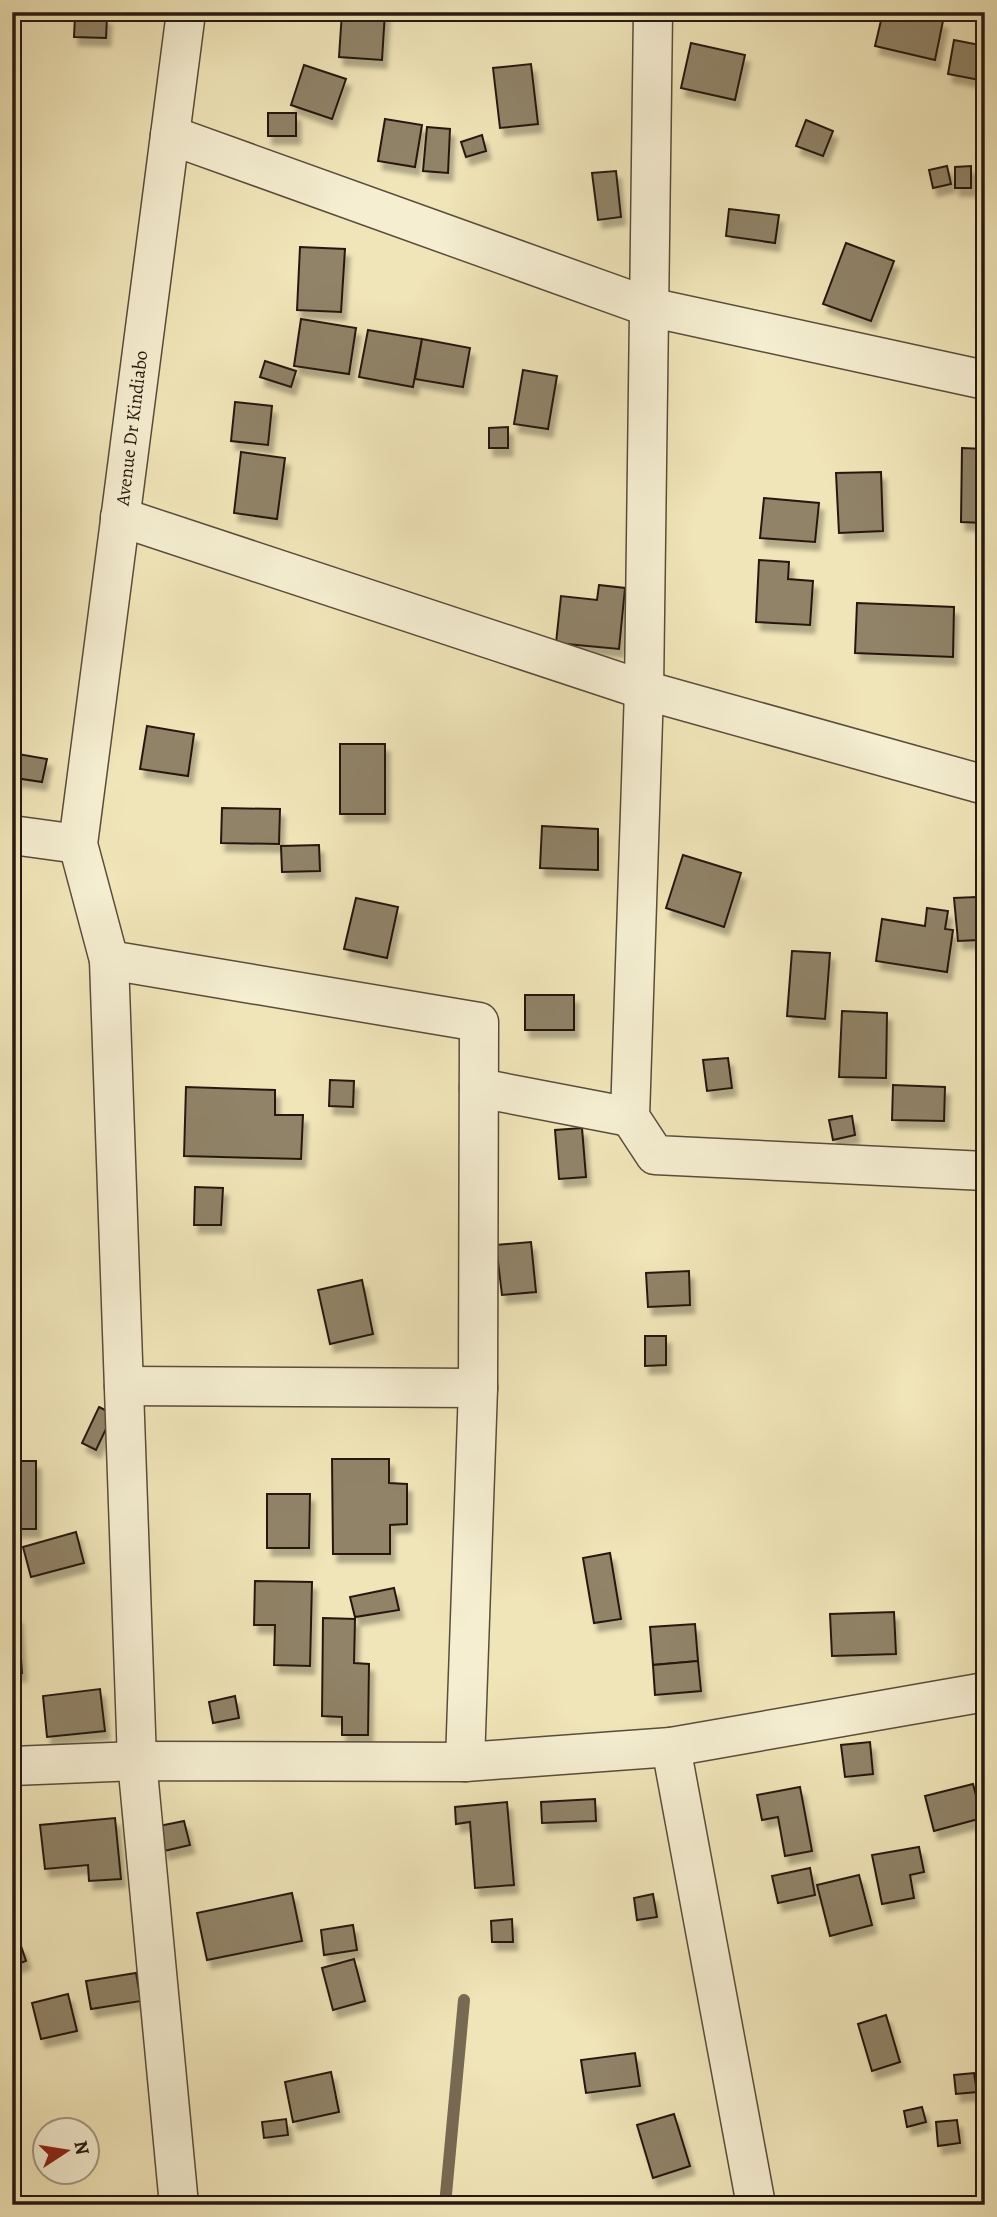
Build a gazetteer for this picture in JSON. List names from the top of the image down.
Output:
{
  "streets": {
    "street": ["Avenue Dr Kindiabo"]
  },
  "north": "right"
}
